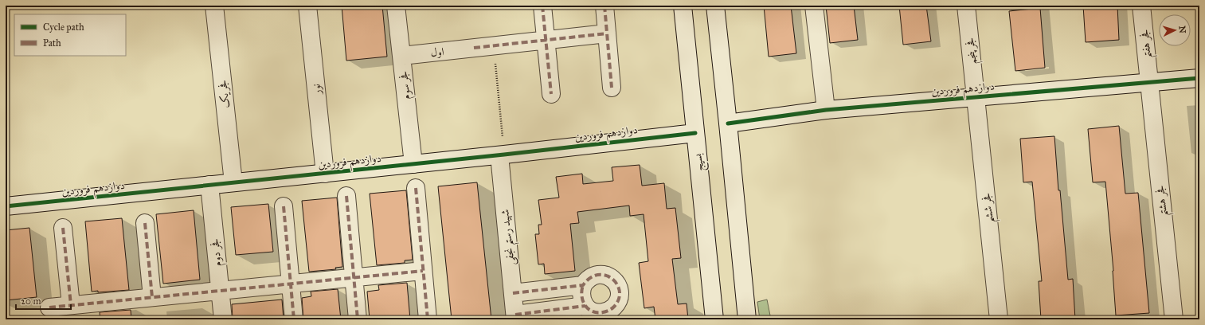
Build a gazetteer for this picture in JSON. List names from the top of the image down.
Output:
{
  "streets": {
    "street": [
      "فجر هفتم",
      "فجر پنجم",
      "اول",
      "فجر سوم",
      "دوازدهم فروردین",
      "نور",
      "فجر یک",
      "بسیج",
      "فجر هشتم",
      "فجر ششم",
      "شهید رستم نجفی",
      "فجر دوم"
    ]
  },
  "crossings": [
    ["فجر هفتم", "دوازدهم فروردین"],
    ["فجر هفتم", "فجر هشتم"],
    ["فجر پنجم", "دوازدهم فروردین"],
    ["فجر پنجم", "فجر ششم"],
    ["اول", "فجر سوم"],
    ["فجر سوم", "دوازدهم فروردین"],
    ["دوازدهم فروردین", "نور"],
    ["دوازدهم فروردین", "فجر یک"],
    ["دوازدهم فروردین", "بسیج"],
    ["دوازدهم فروردین", "فجر هشتم"],
    ["دوازدهم فروردین", "فجر ششم"],
    ["دوازدهم فروردین", "شهید رستم نجفی"],
    ["دوازدهم فروردین", "فجر دوم"]
  ],
  "legend": ["Cycle path", "Path"],
  "scale_bar": "20 m",
  "north": "right"
}
